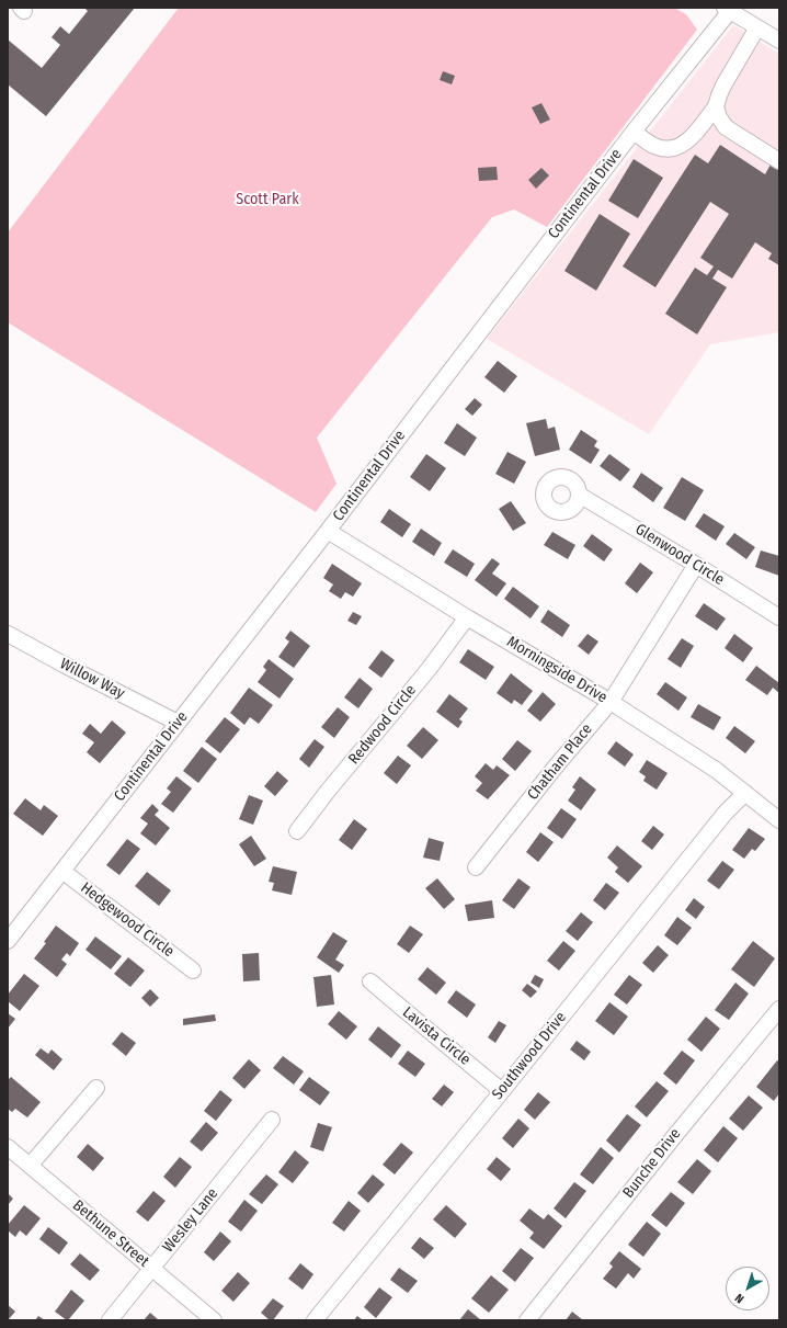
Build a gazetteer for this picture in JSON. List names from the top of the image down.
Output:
{
  "streets": {
    "street": [
      "Continental Drive",
      "Glenwood Circle",
      "Morningside Drive",
      "Willow Way",
      "Redwood Circle",
      "Chatham Place",
      "Hedgewood Circle",
      "Lavista Circle",
      "Southwood Drive",
      "Bunche Drive",
      "Wesley Lane",
      "Bethune Street"
    ]
  },
  "crossings": [
    ["Continental Drive", "Morningside Drive"],
    ["Continental Drive", "Willow Way"],
    ["Continental Drive", "Hedgewood Circle"],
    ["Glenwood Circle", "Chatham Place"],
    ["Morningside Drive", "Redwood Circle"],
    ["Morningside Drive", "Chatham Place"],
    ["Morningside Drive", "Southwood Drive"],
    ["Lavista Circle", "Southwood Drive"],
    ["Wesley Lane", "Bethune Street"]
  ],
  "parks": ["Scott Park"],
  "north": "bottom left"
}
